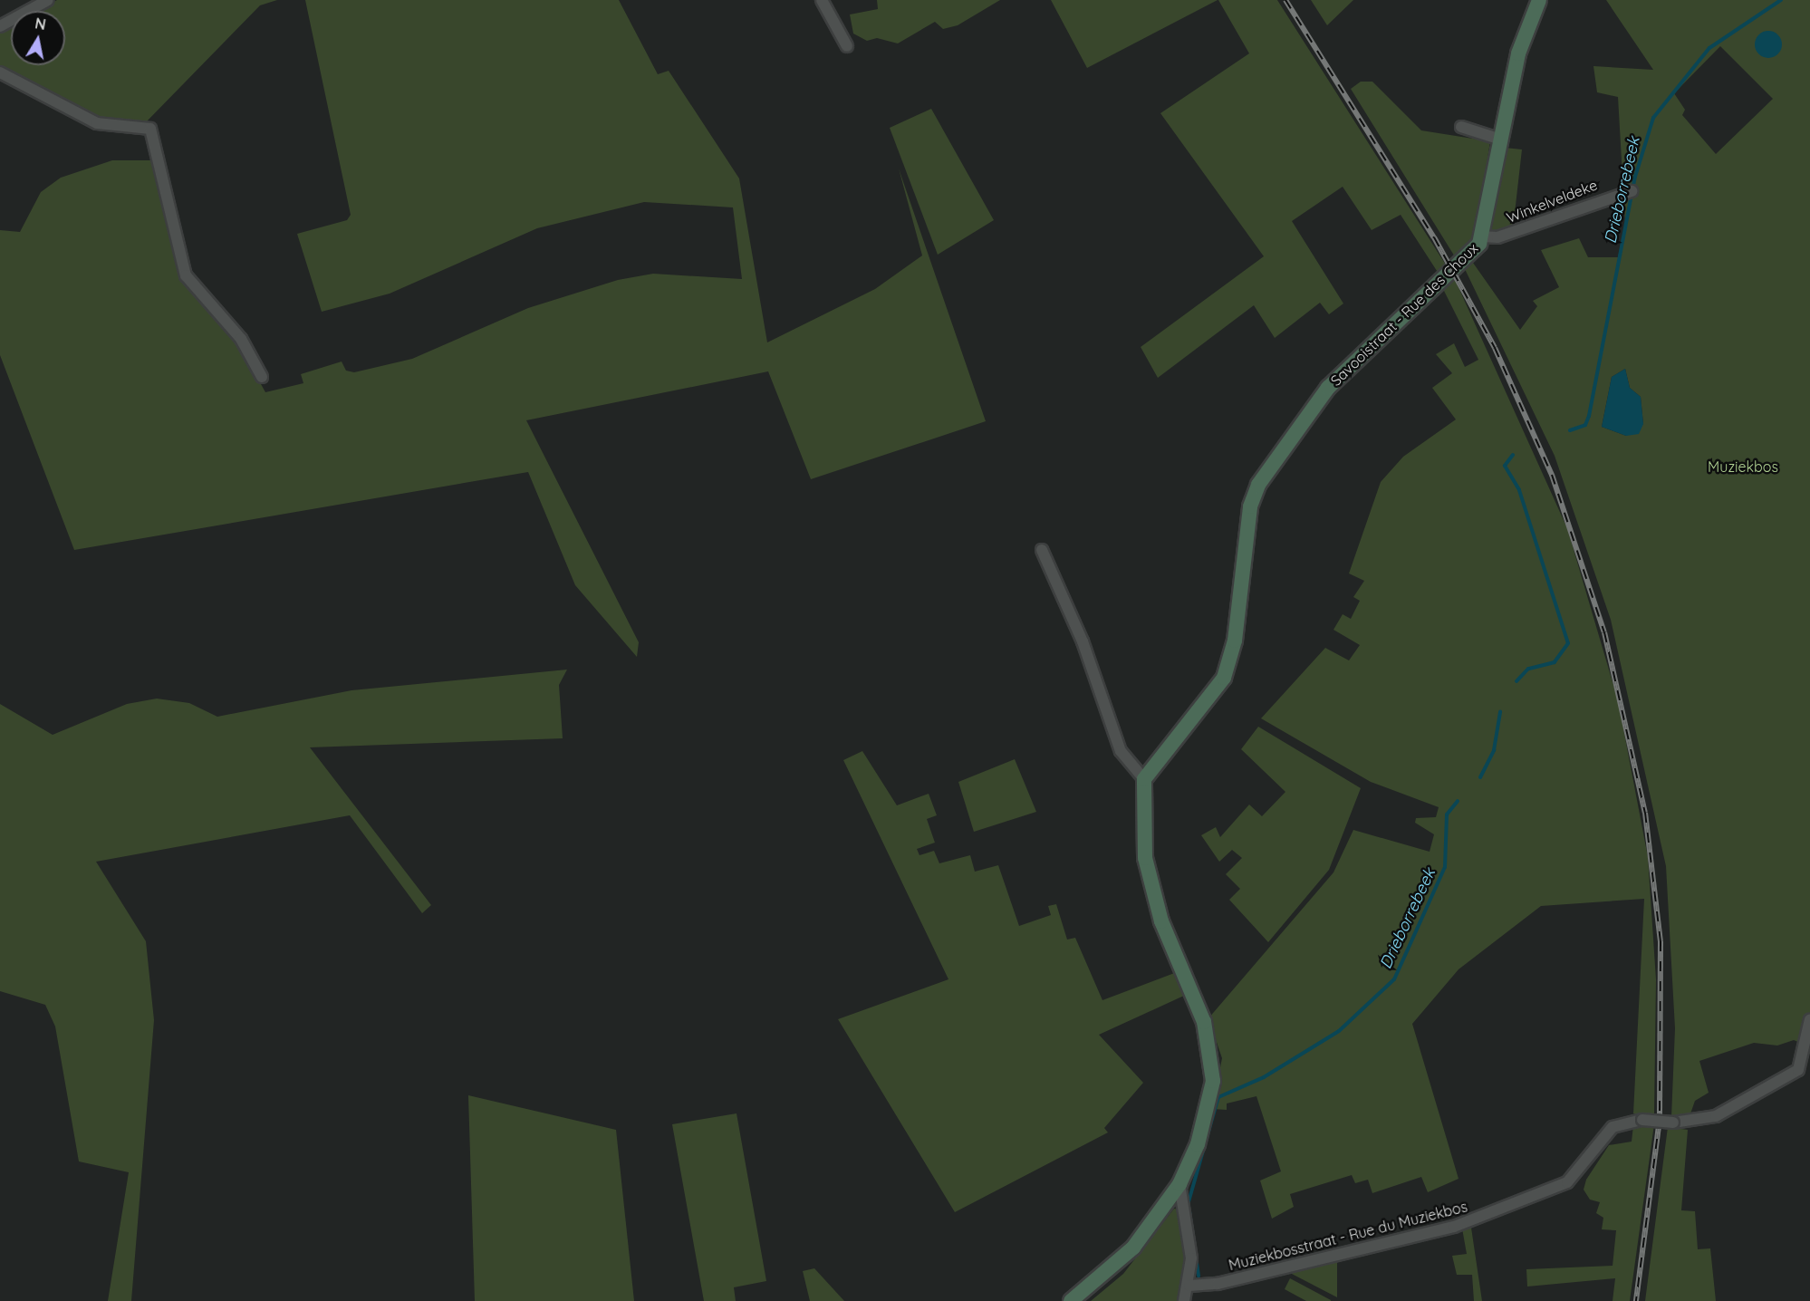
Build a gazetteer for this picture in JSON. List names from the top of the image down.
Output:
{
  "streets": {
    "main road": ["Savooistraat - Rue des Choux"],
    "street": ["Winkelveldeke", "Muziekbosstraat - Rue du Muziekbos"]
  },
  "crossings": [
    ["Winkelveldeke", "Savooistraat - Rue des Choux"]
  ],
  "water": ["Drieborrebeek"],
  "parks": ["Muziekbos"],
  "north": "top"
}
